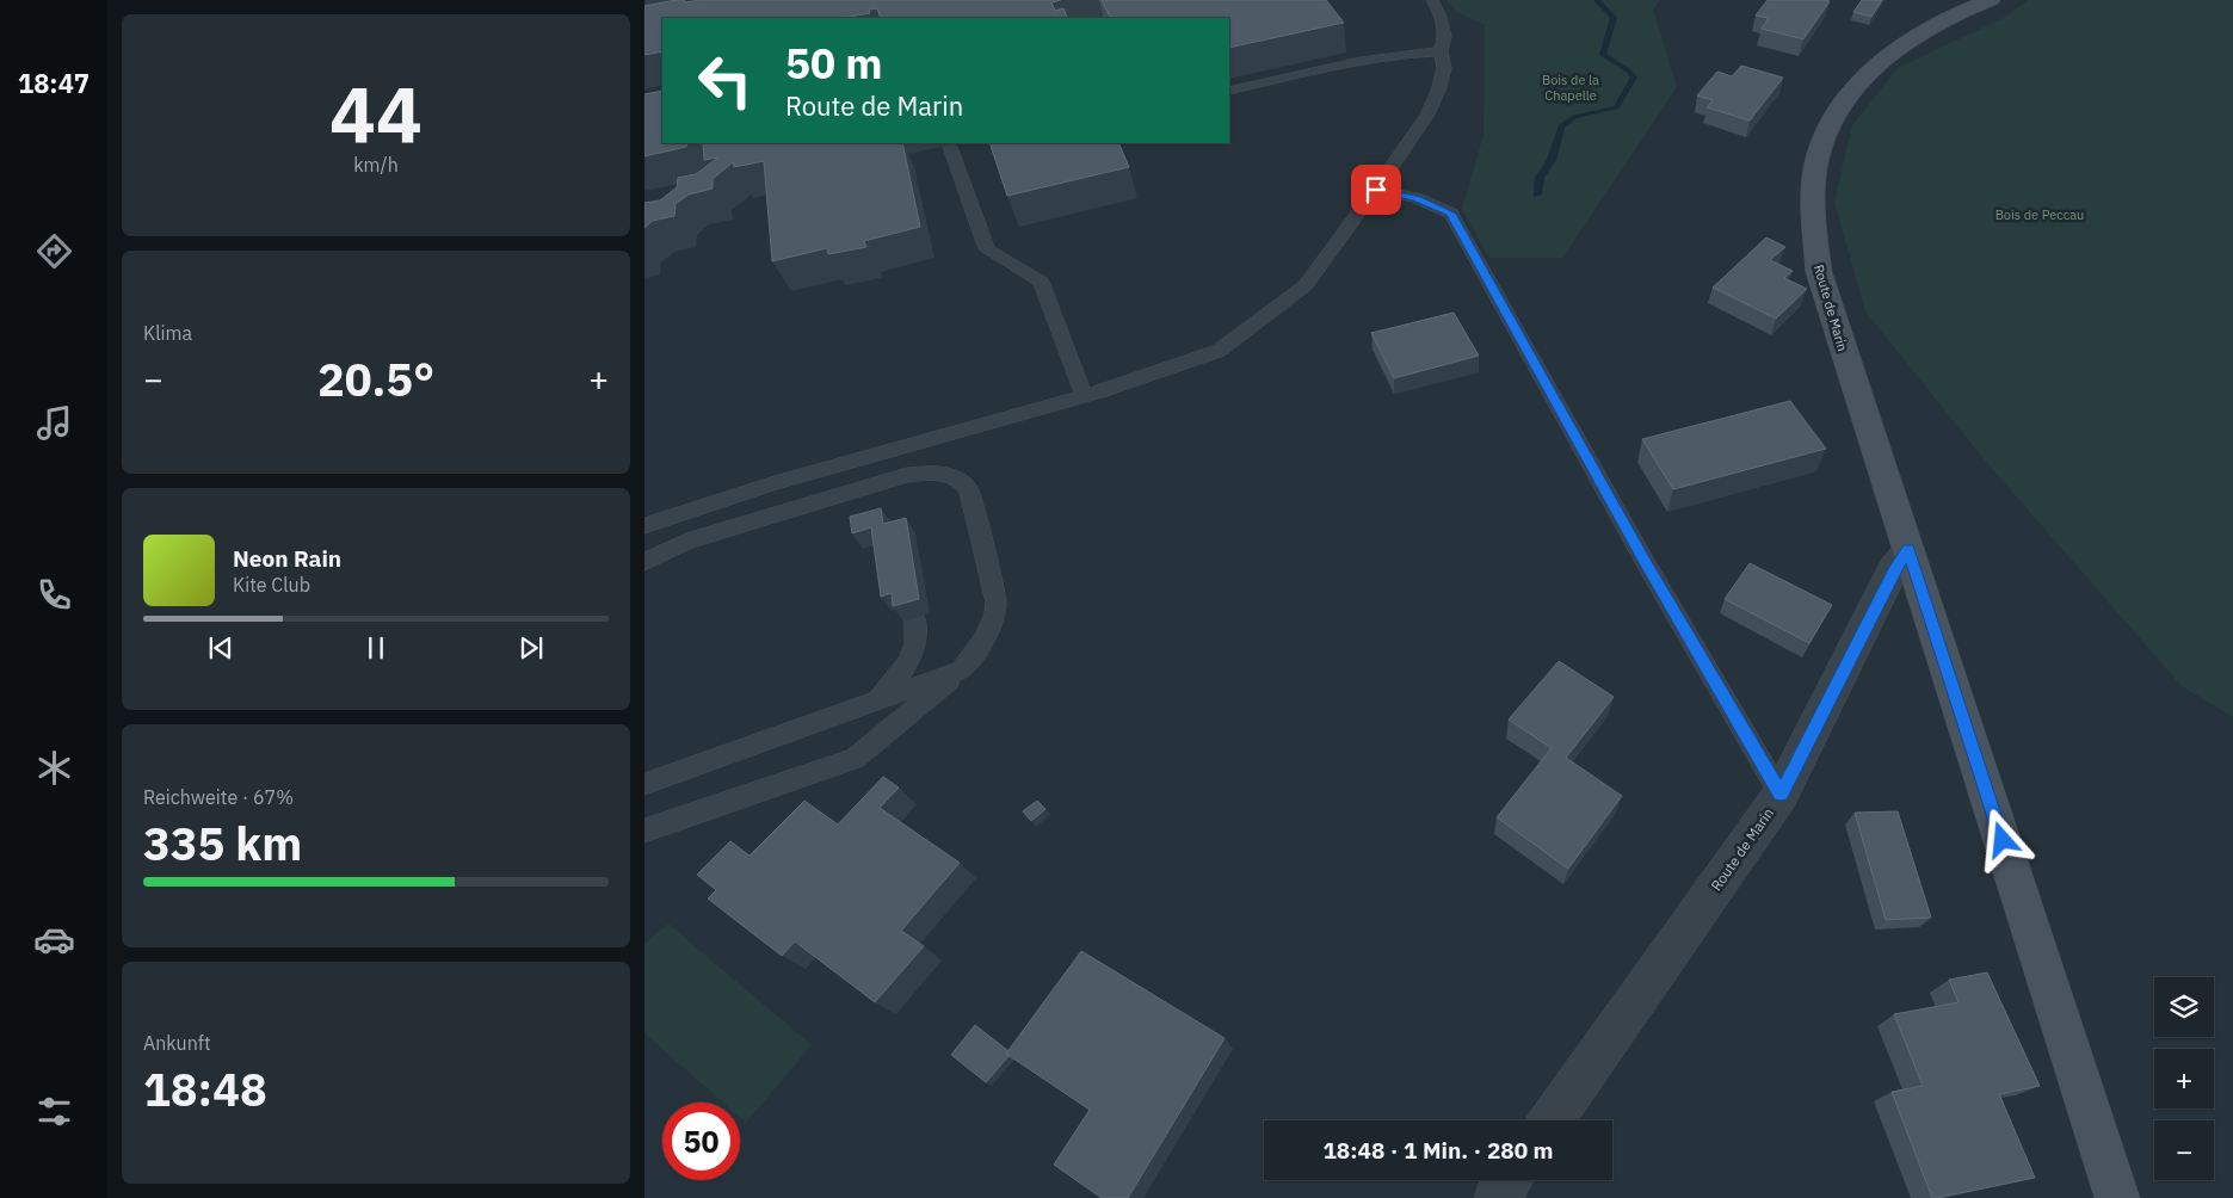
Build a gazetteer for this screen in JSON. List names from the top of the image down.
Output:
{
  "streets": {
    "main road": ["Route de Marin"]
  },
  "parks": ["Bois de la Chapelle", "Bois de Peccau"],
  "page": {
    "tabs": "18:47",
    "tile": [
      ["44", "km/h"],
      "Klima",
      ["Reichweite · 67%", "335 km"],
      ["Ankunft", "18:48"]
    ],
    "turn": ["50 m", "Route de Marin"],
    "heat": ["−", "20.5°", "+"],
    "song": ["Neon Rain", "Kite Club"],
    "map_buttons": ["+", "−"],
    "limit": "50",
    "trip": "18:48 · 1 Min. · 280 m"
  }
}
